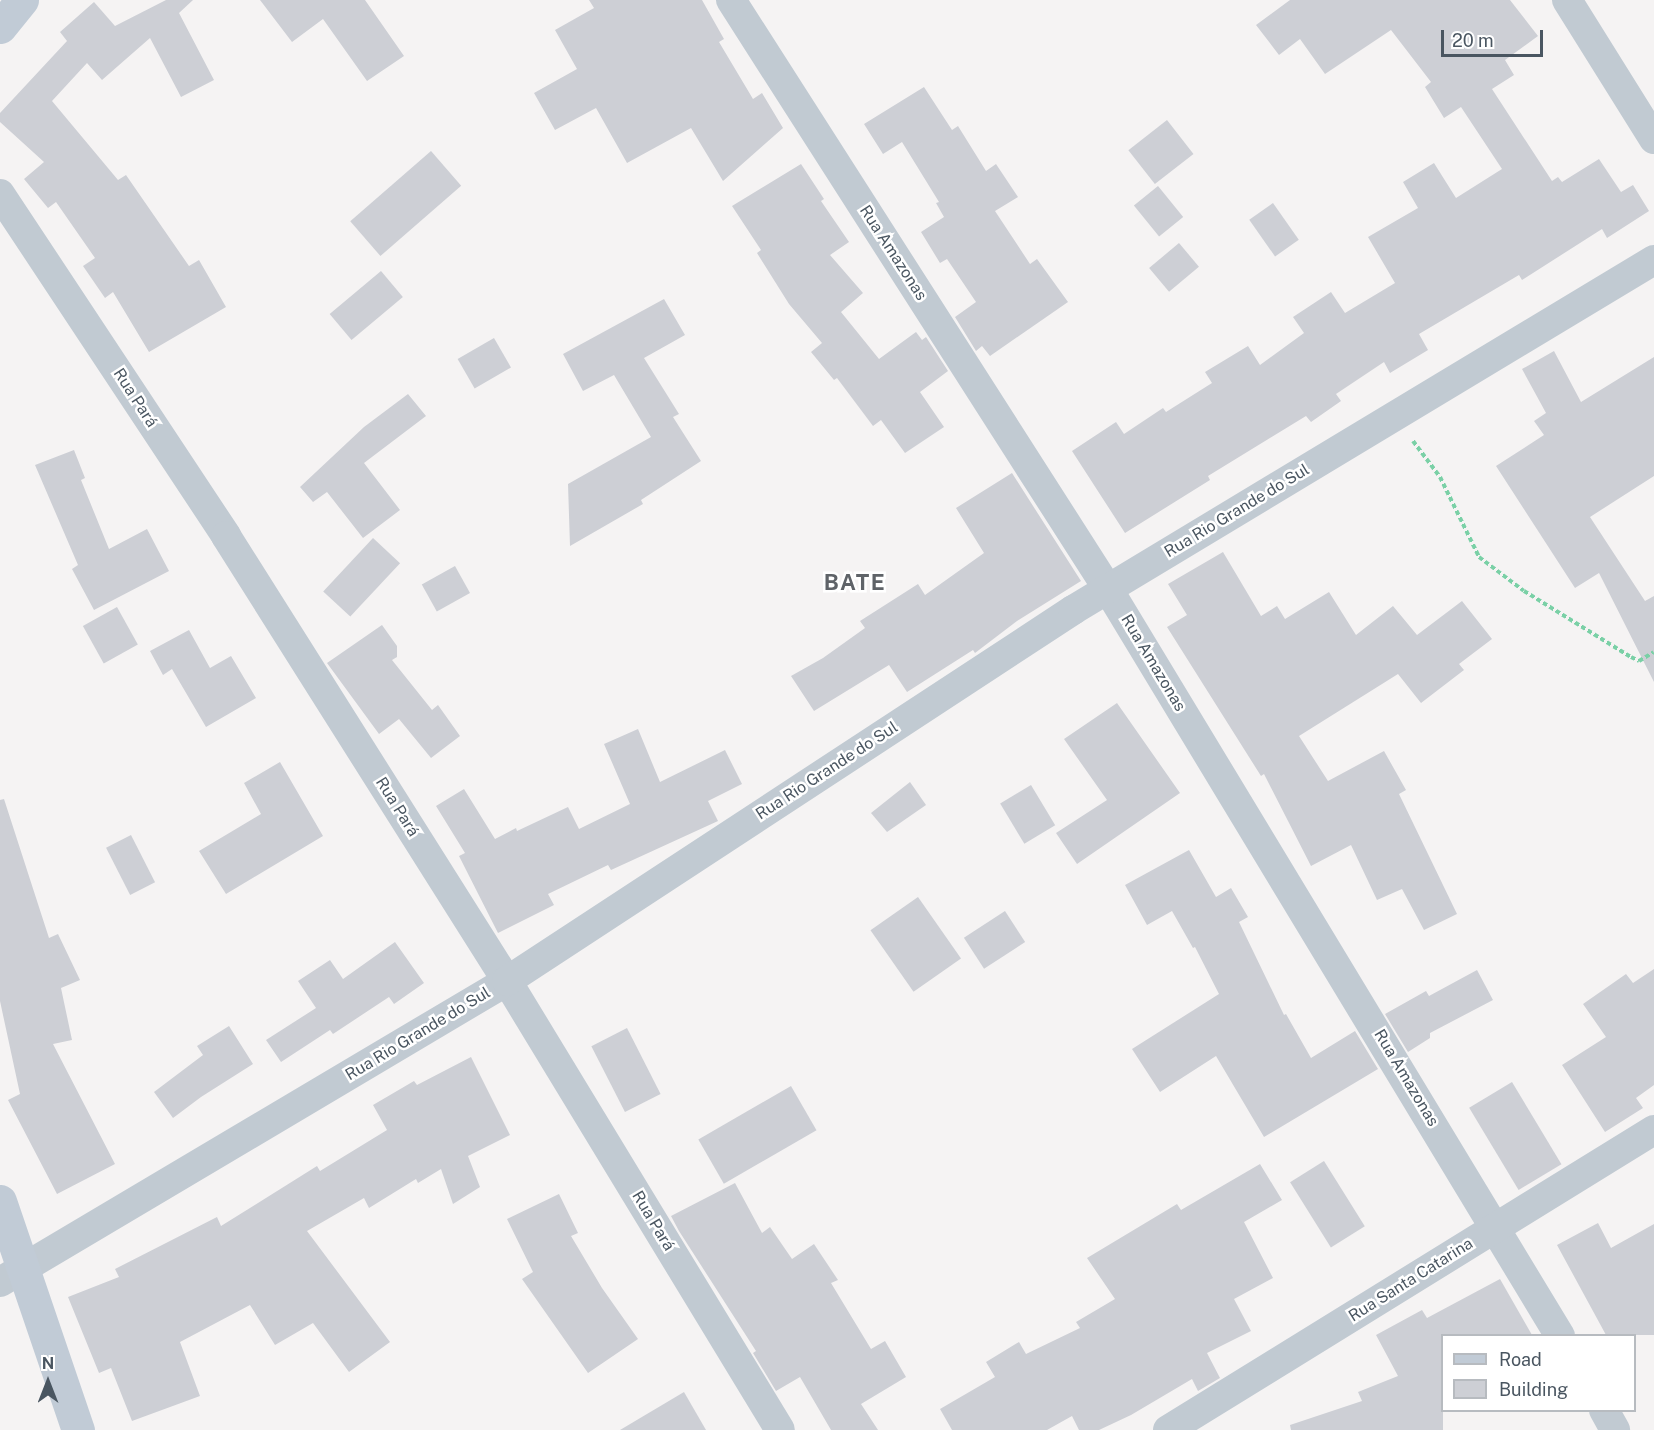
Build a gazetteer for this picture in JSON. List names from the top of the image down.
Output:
{
  "streets": {
    "street": [
      "Rua Amazonas",
      "Rua Pará",
      "Rua Rio Grande do Sul",
      "Rua Santa Catarina"
    ]
  },
  "crossings": [
    ["Rua Amazonas", "Rua Rio Grande do Sul"],
    ["Rua Amazonas", "Rua Santa Catarina"],
    ["Rua Pará", "Rua Rio Grande do Sul"]
  ],
  "districts": ["BATE"],
  "legend": ["Road", "Building"],
  "scale_bar": "20 m",
  "north": "top"
}
